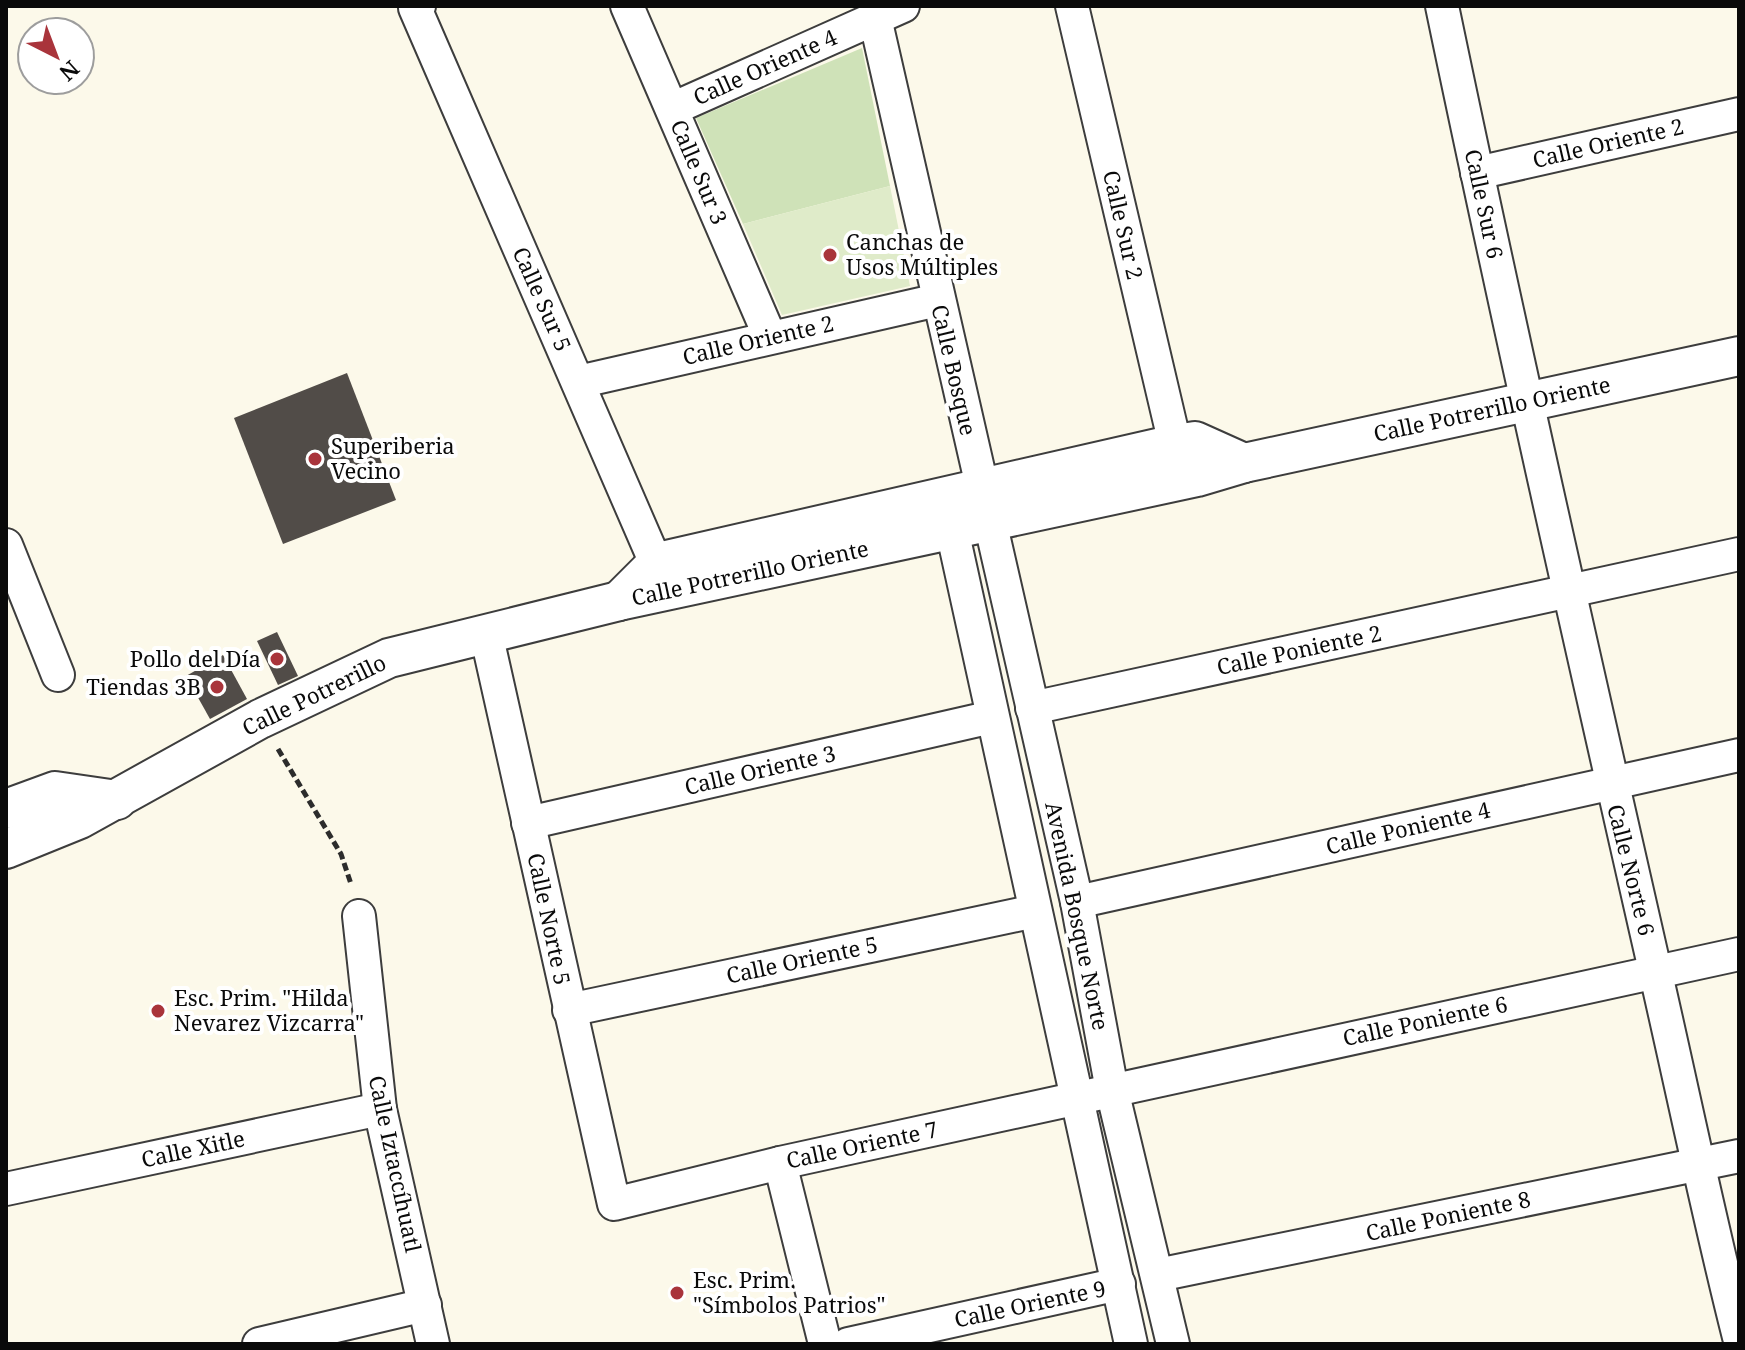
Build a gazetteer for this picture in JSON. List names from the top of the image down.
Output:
{
  "streets": {
    "street": [
      "Calle Oriente 4",
      "Calle Oriente 2",
      "Calle Sur 3",
      "Calle Sur 6",
      "Calle Sur 2",
      "Calle Sur 5",
      "Calle Bosque",
      "Calle Potrerillo Oriente",
      "Calle Poniente 2",
      "Calle Potrerillo",
      "Calle Oriente 3",
      "Calle Poniente 4",
      "Calle Norte 6",
      "Avenida Bosque Norte",
      "Calle Norte 5",
      "Calle Oriente 5",
      "Calle Poniente 6",
      "Calle Oriente 7",
      "Calle Xitle",
      "Calle Iztaccíhuatl",
      "Calle Poniente 8",
      "Calle Oriente 9"
    ]
  },
  "crossings": [
    ["Calle Oriente 4", "Calle Sur 3"],
    ["Calle Oriente 4", "Calle Bosque"],
    ["Calle Oriente 2", "Calle Sur 3"],
    ["Calle Oriente 2", "Calle Sur 6"],
    ["Calle Oriente 2", "Calle Sur 5"],
    ["Calle Oriente 2", "Calle Bosque"],
    ["Calle Sur 6", "Calle Potrerillo Oriente"],
    ["Calle Sur 6", "Calle Norte 6"],
    ["Calle Sur 2", "Calle Potrerillo Oriente"],
    ["Calle Sur 5", "Calle Potrerillo Oriente"],
    ["Calle Bosque", "Calle Potrerillo Oriente"],
    ["Calle Bosque", "Avenida Bosque Norte"],
    ["Calle Potrerillo Oriente", "Calle Potrerillo"],
    ["Calle Potrerillo Oriente", "Calle Norte 6"],
    ["Calle Potrerillo Oriente", "Avenida Bosque Norte"],
    ["Calle Poniente 2", "Calle Norte 6"],
    ["Calle Poniente 2", "Avenida Bosque Norte"],
    ["Calle Potrerillo", "Calle Norte 5"],
    ["Calle Oriente 3", "Avenida Bosque Norte"],
    ["Calle Oriente 3", "Calle Norte 5"],
    ["Calle Poniente 4", "Calle Norte 6"],
    ["Calle Poniente 4", "Avenida Bosque Norte"],
    ["Calle Norte 6", "Calle Poniente 6"],
    ["Calle Norte 6", "Calle Poniente 8"],
    ["Avenida Bosque Norte", "Calle Oriente 5"],
    ["Avenida Bosque Norte", "Calle Poniente 6"],
    ["Avenida Bosque Norte", "Calle Oriente 7"],
    ["Avenida Bosque Norte", "Calle Poniente 8"],
    ["Avenida Bosque Norte", "Calle Oriente 9"],
    ["Calle Norte 5", "Calle Oriente 5"],
    ["Calle Norte 5", "Calle Oriente 7"],
    ["Calle Poniente 6", "Calle Oriente 7"],
    ["Calle Xitle", "Calle Iztaccíhuatl"]
  ],
  "places": [
    "Canchas de Usos Múltiples",
    "Superiberia Vecino",
    "Pollo del Día",
    "Tiendas 3B",
    "Esc. Prim. \"Hilda Nevarez Vizcarra\"",
    "Esc. Prim. \"Símbolos Patrios\""
  ],
  "north": "bottom right"
}
